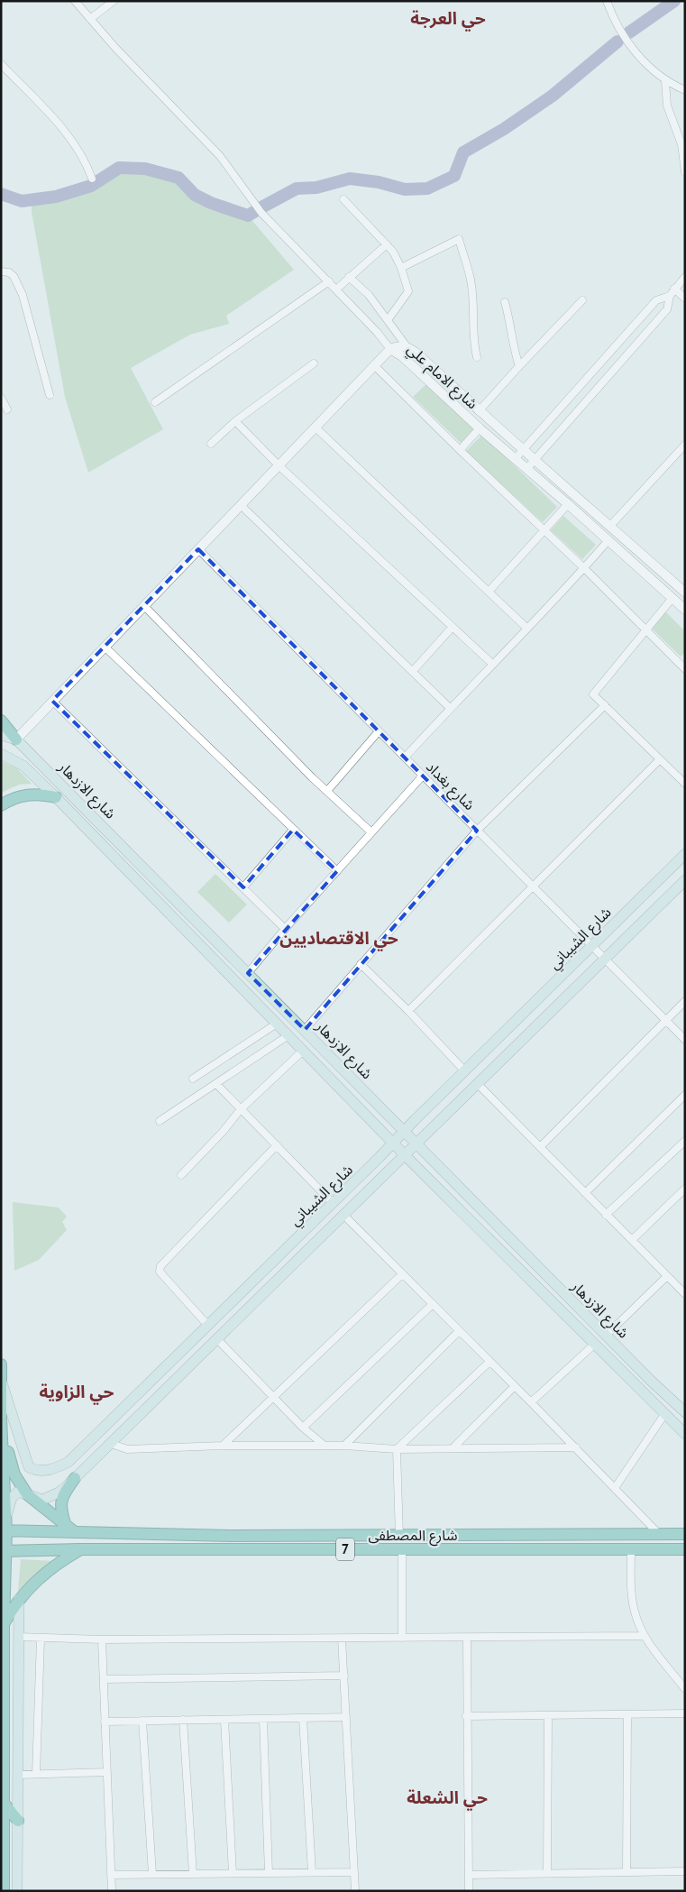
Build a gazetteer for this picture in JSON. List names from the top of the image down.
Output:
{
  "streets": {
    "highway": ["شارع المصطفى", "7"],
    "main road": ["شارع الازدهار", "شارع الشيباني"],
    "street": ["شارع الامام علي", "شارع بغداد"]
  },
  "crossings": [
    ["شارع بغداد", "شارع الشيباني"],
    ["شارع الازدهار", "شارع الشيباني"]
  ],
  "districts": [
    "حي العرجة",
    "حي الاقتصاديين",
    "حي الزاوية",
    "حي الشعلة"
  ]
}
